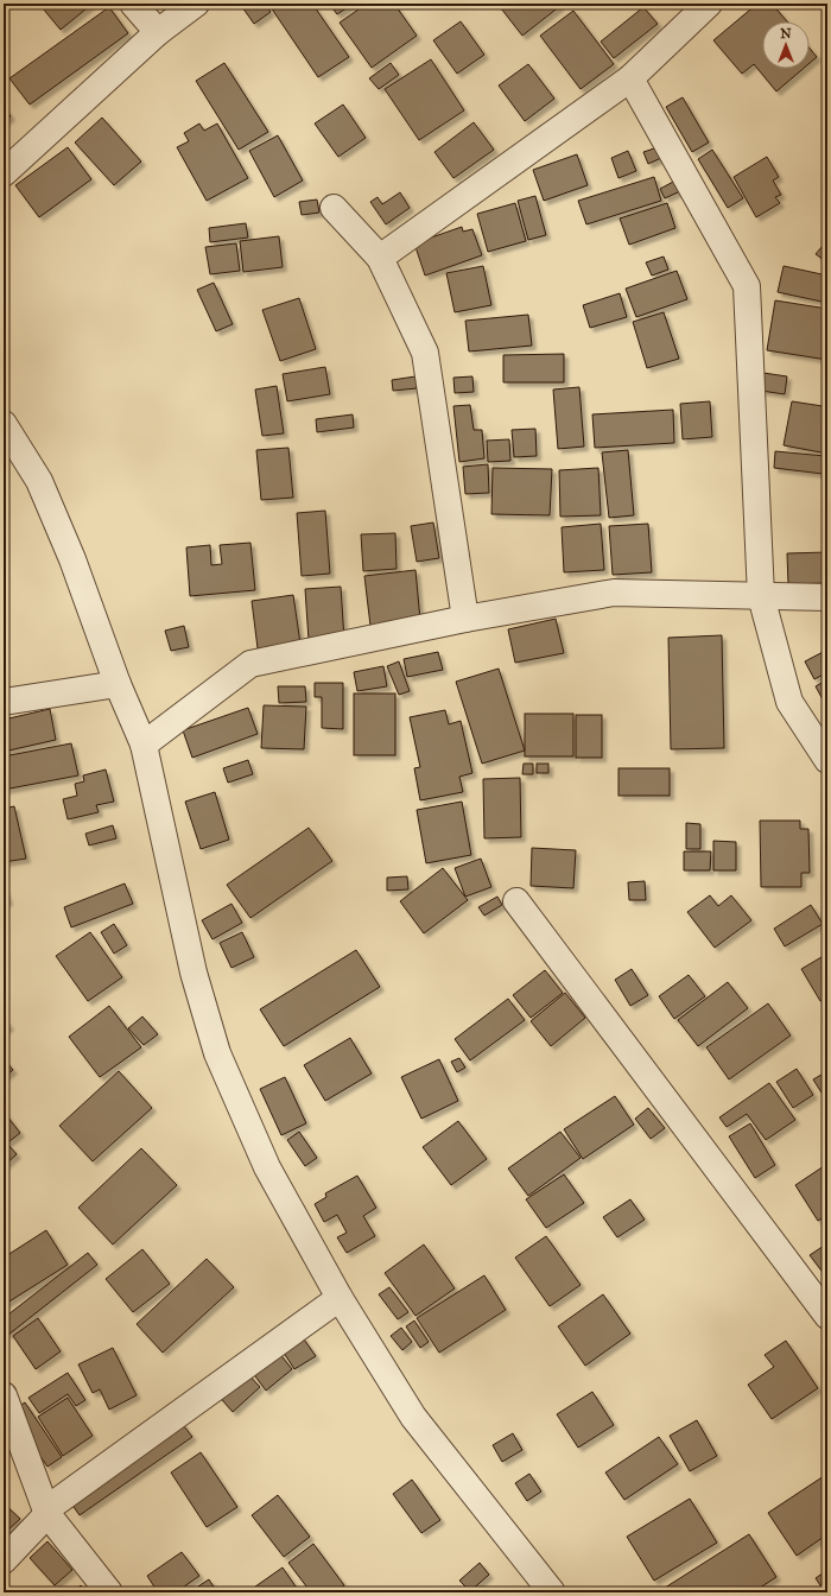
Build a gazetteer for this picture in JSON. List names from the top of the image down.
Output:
{
  "north": "top"
}
